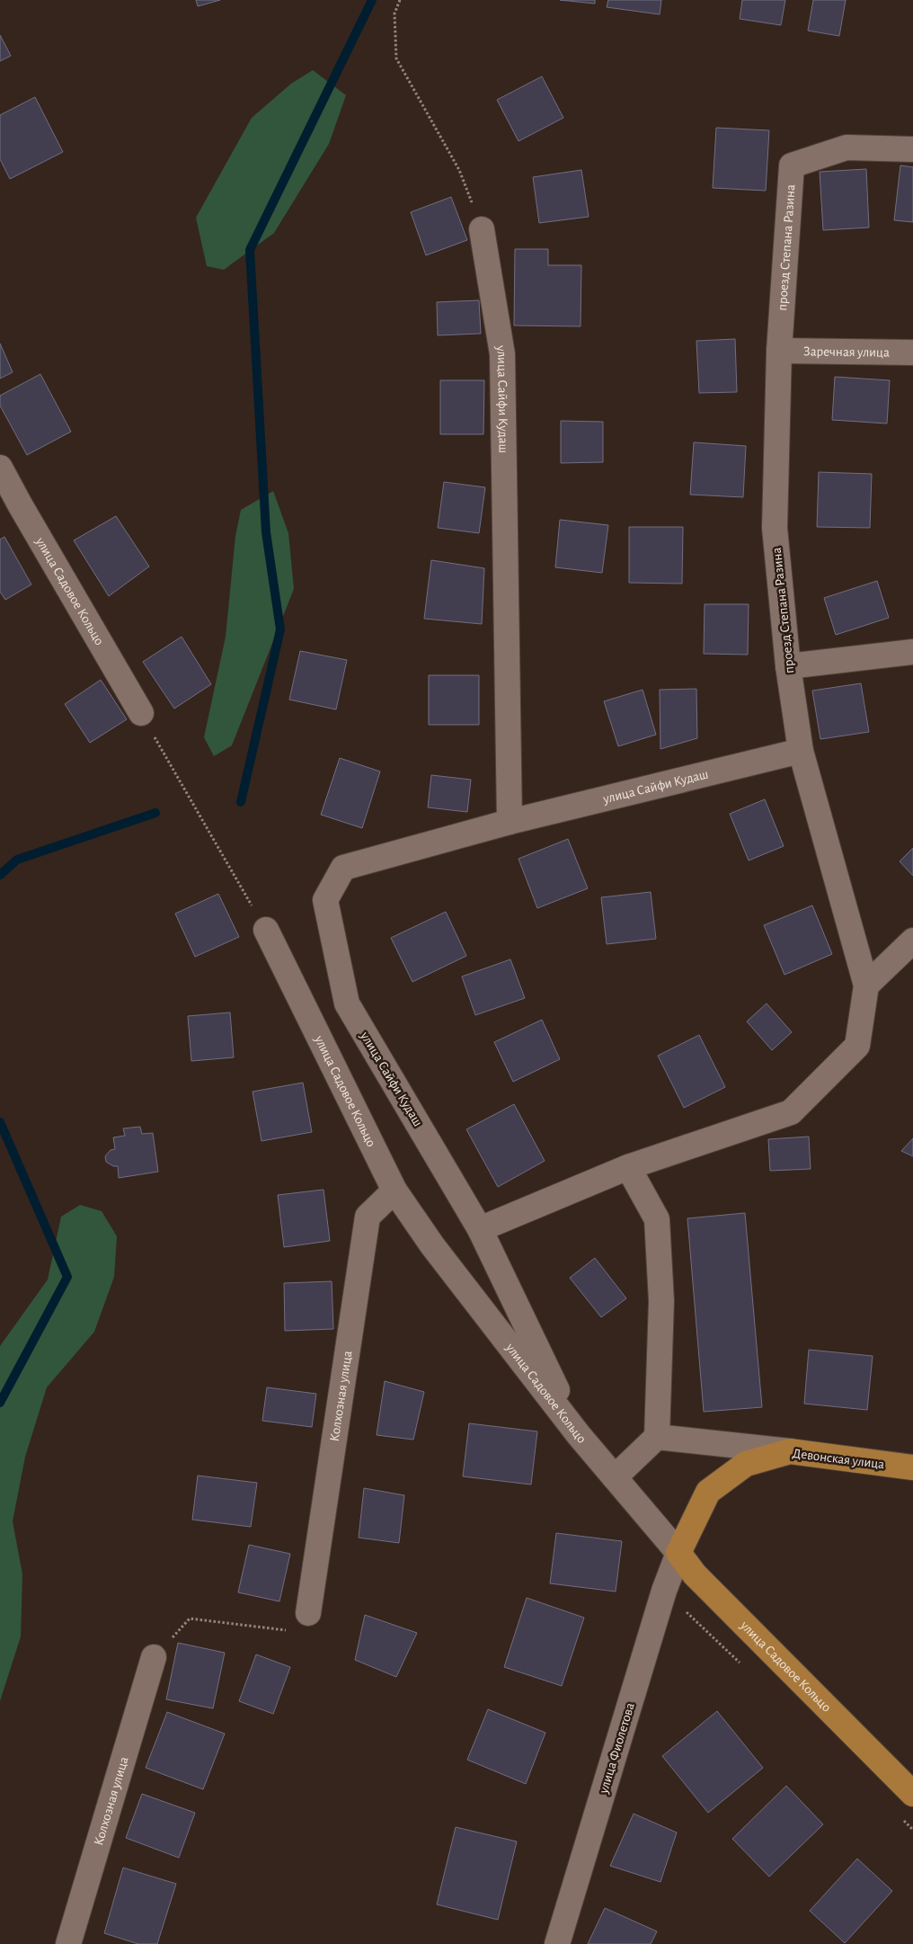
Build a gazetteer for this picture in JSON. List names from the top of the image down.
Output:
{
  "streets": {
    "main road": ["улица Садовое Кольцо", "Девонская улица"],
    "street": [
      "проезд Степана Разина",
      "Заречная улица",
      "улица Сайфи Кудаш",
      "Колхозная улица",
      "улица Фиолетова"
    ]
  },
  "crossings": [
    ["проезд Степана Разина", "Заречная улица"],
    ["проезд Степана Разина", "улица Сайфи Кудаш"],
    ["улица Сайфи Кудаш", "улица Садовое Кольцо"],
    ["улица Садовое Кольцо", "Колхозная улица"],
    ["улица Садовое Кольцо", "Девонская улица"],
    ["улица Садовое Кольцо", "улица Фиолетова"],
    ["Девонская улица", "улица Фиолетова"]
  ]
}
